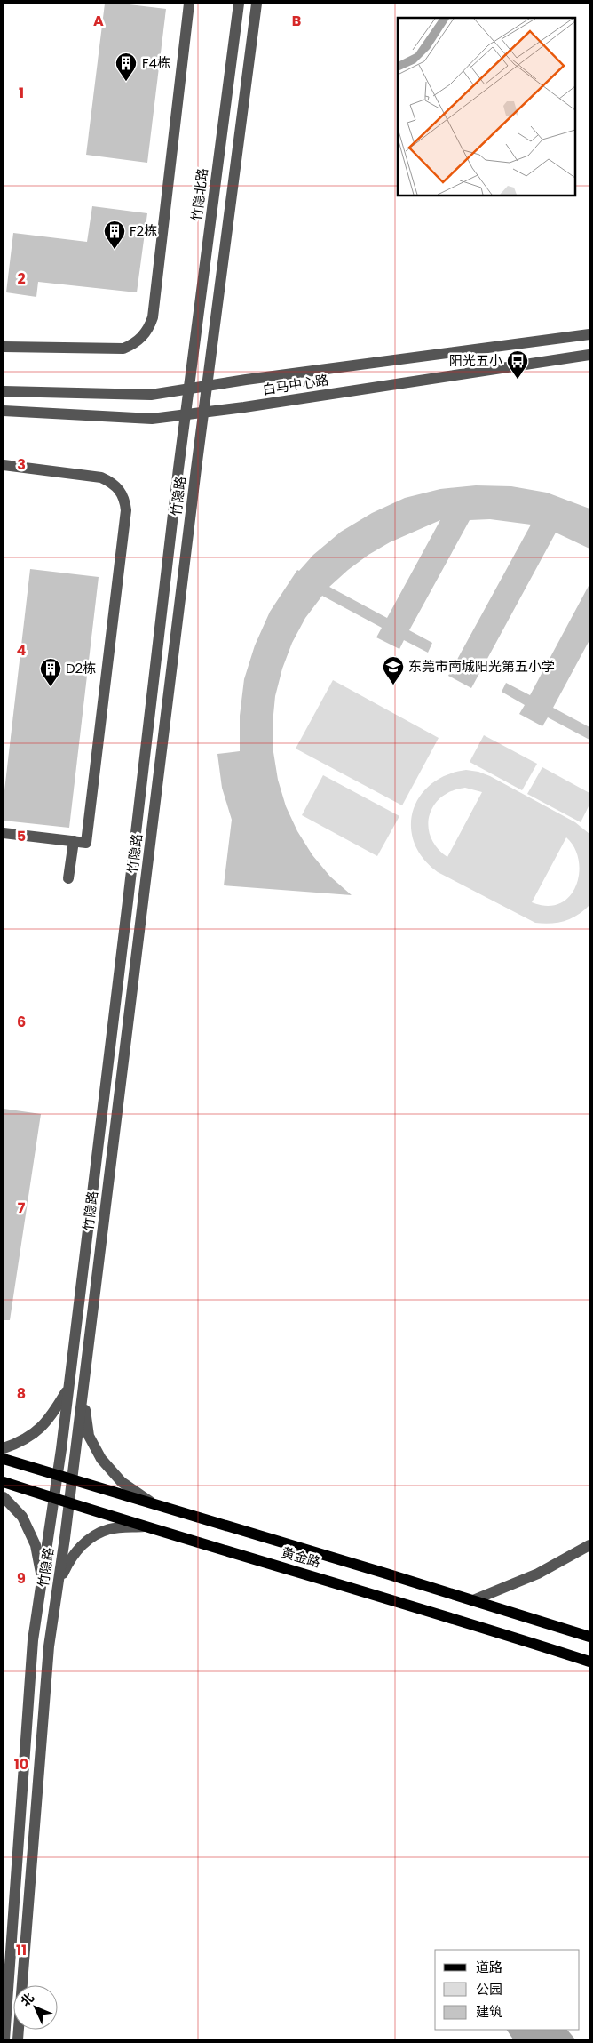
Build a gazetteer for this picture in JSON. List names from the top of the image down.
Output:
{
  "streets": {
    "main road": ["黄金路"],
    "street": ["竹隐北路", "白马中心路", "竹隐路"]
  },
  "crossings": [
    ["竹隐北路", "白马中心路"],
    ["竹隐北路", "竹隐路"],
    ["白马中心路", "竹隐路"],
    ["竹隐路", "黄金路"]
  ],
  "places": {
    "building": ["F4栋", "F2栋", "D2栋"],
    "bus stop": ["阳光五小"],
    "school or university": ["东莞市南城阳光第五小学"]
  },
  "legend": ["道路", "公园", "建筑"],
  "north": "top left",
  "grid": {
    "columns": ["A", "B"],
    "rows": [
      "1",
      "2",
      "3",
      "4",
      "5",
      "6",
      "7",
      "8",
      "9",
      "10",
      "11"
    ]
  }
}
